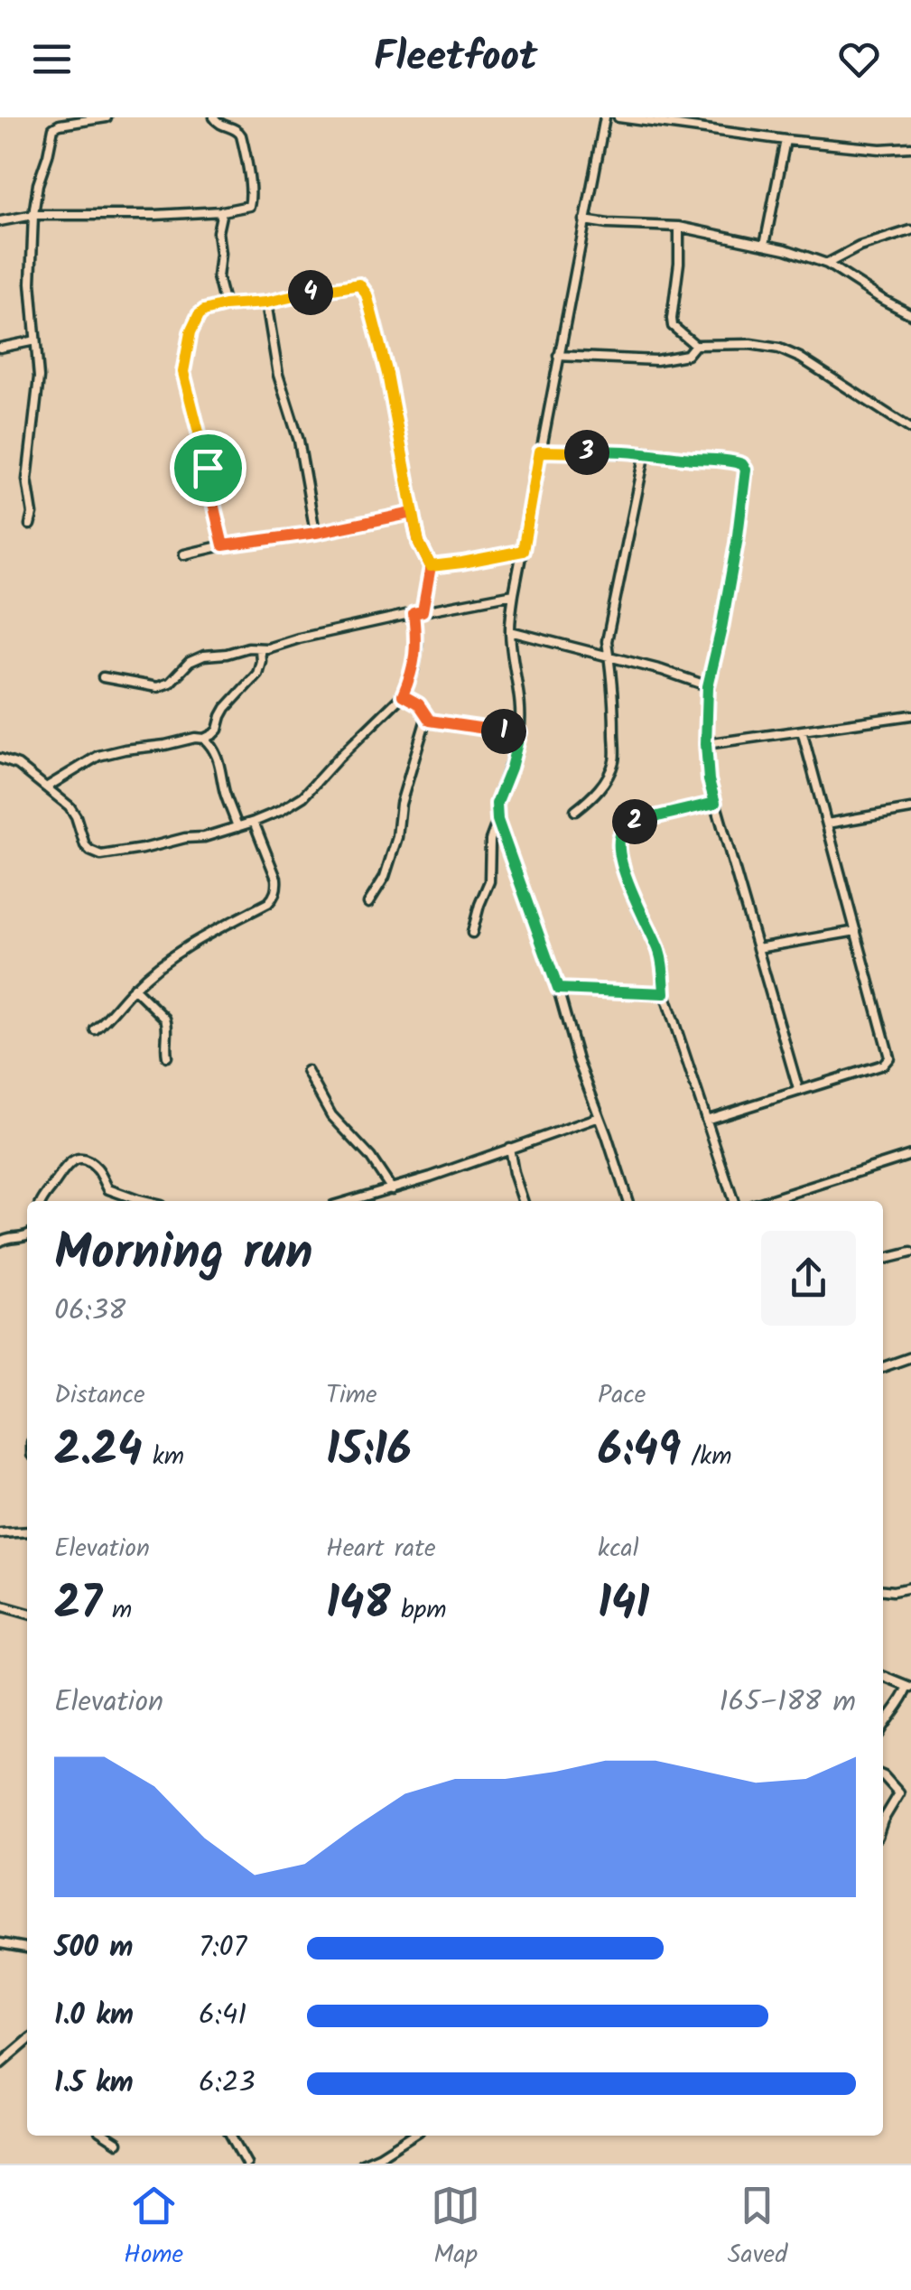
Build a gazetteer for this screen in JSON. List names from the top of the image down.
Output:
{
  "page": {
    "header": "Fleetfoot",
    "pins": [
      "4",
      "3",
      "1",
      "2"
    ],
    "heading": ["Morning run", "06:38"],
    "stats": [
      ["Distance", "2.24 km"],
      ["Time", "15:16"],
      ["Pace", "6:49 /km"],
      ["Elevation", "27 m"],
      ["Heart rate", "148 bpm"],
      ["kcal", "141"]
    ],
    "chart": ["Elevation", "165–188 m"],
    "list": [
      {
        "name": "500 m",
        "note": "7:07"
      },
      {
        "name": "1.0 km",
        "note": "6:41"
      },
      {
        "name": "1.5 km",
        "note": "6:23"
      }
    ],
    "tabs": ["Home", "Map", "Saved"]
  }
}
